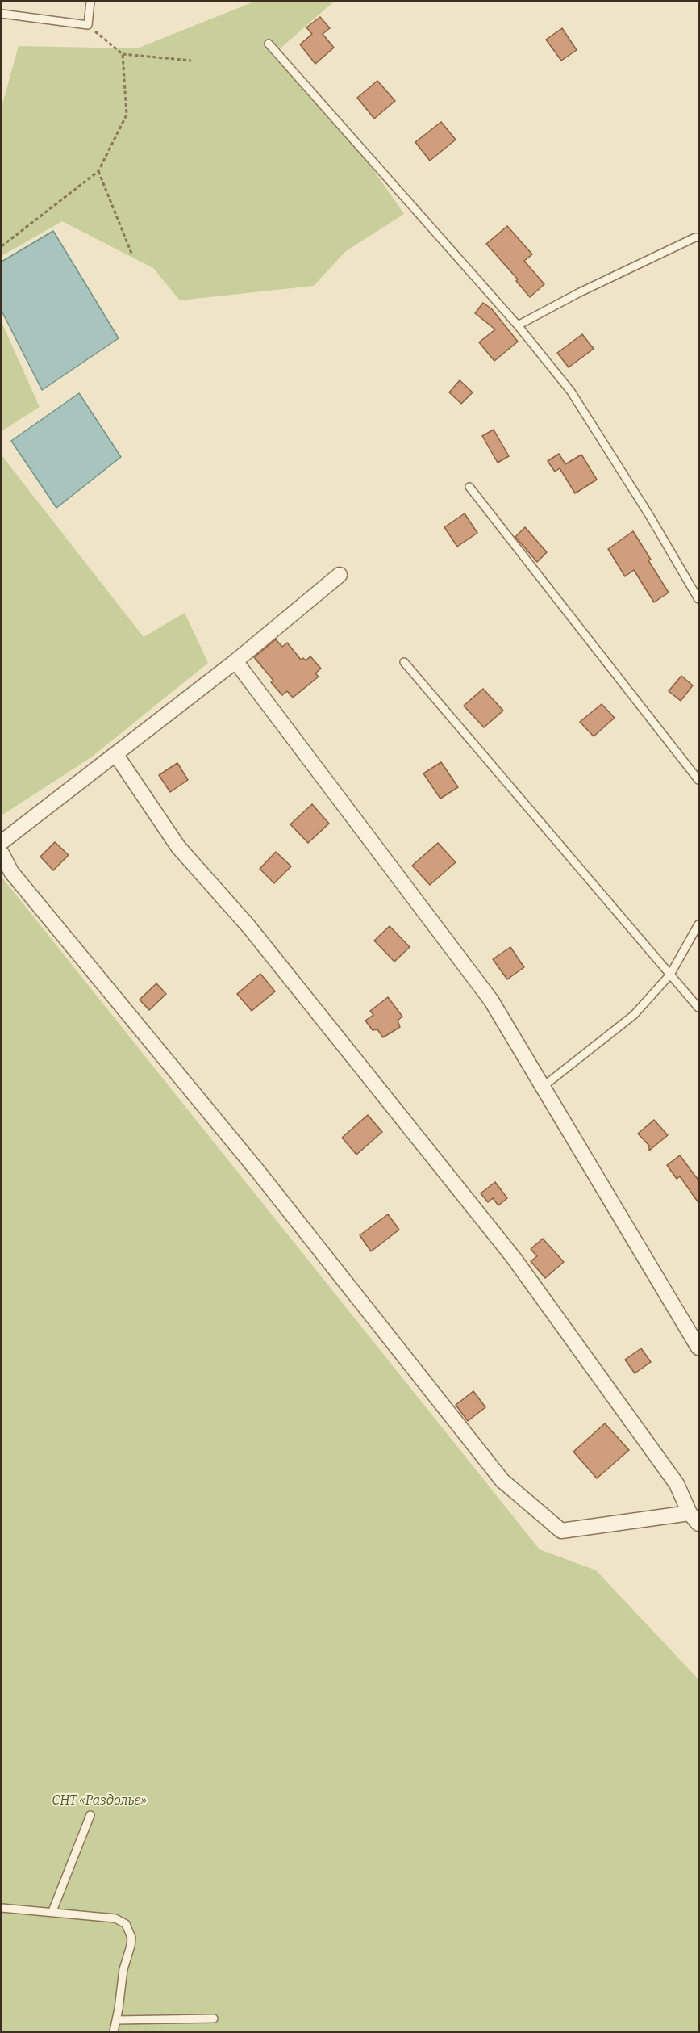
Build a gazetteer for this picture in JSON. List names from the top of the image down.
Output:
{
  "parks": ["СНТ «Раздолье»"]
}
